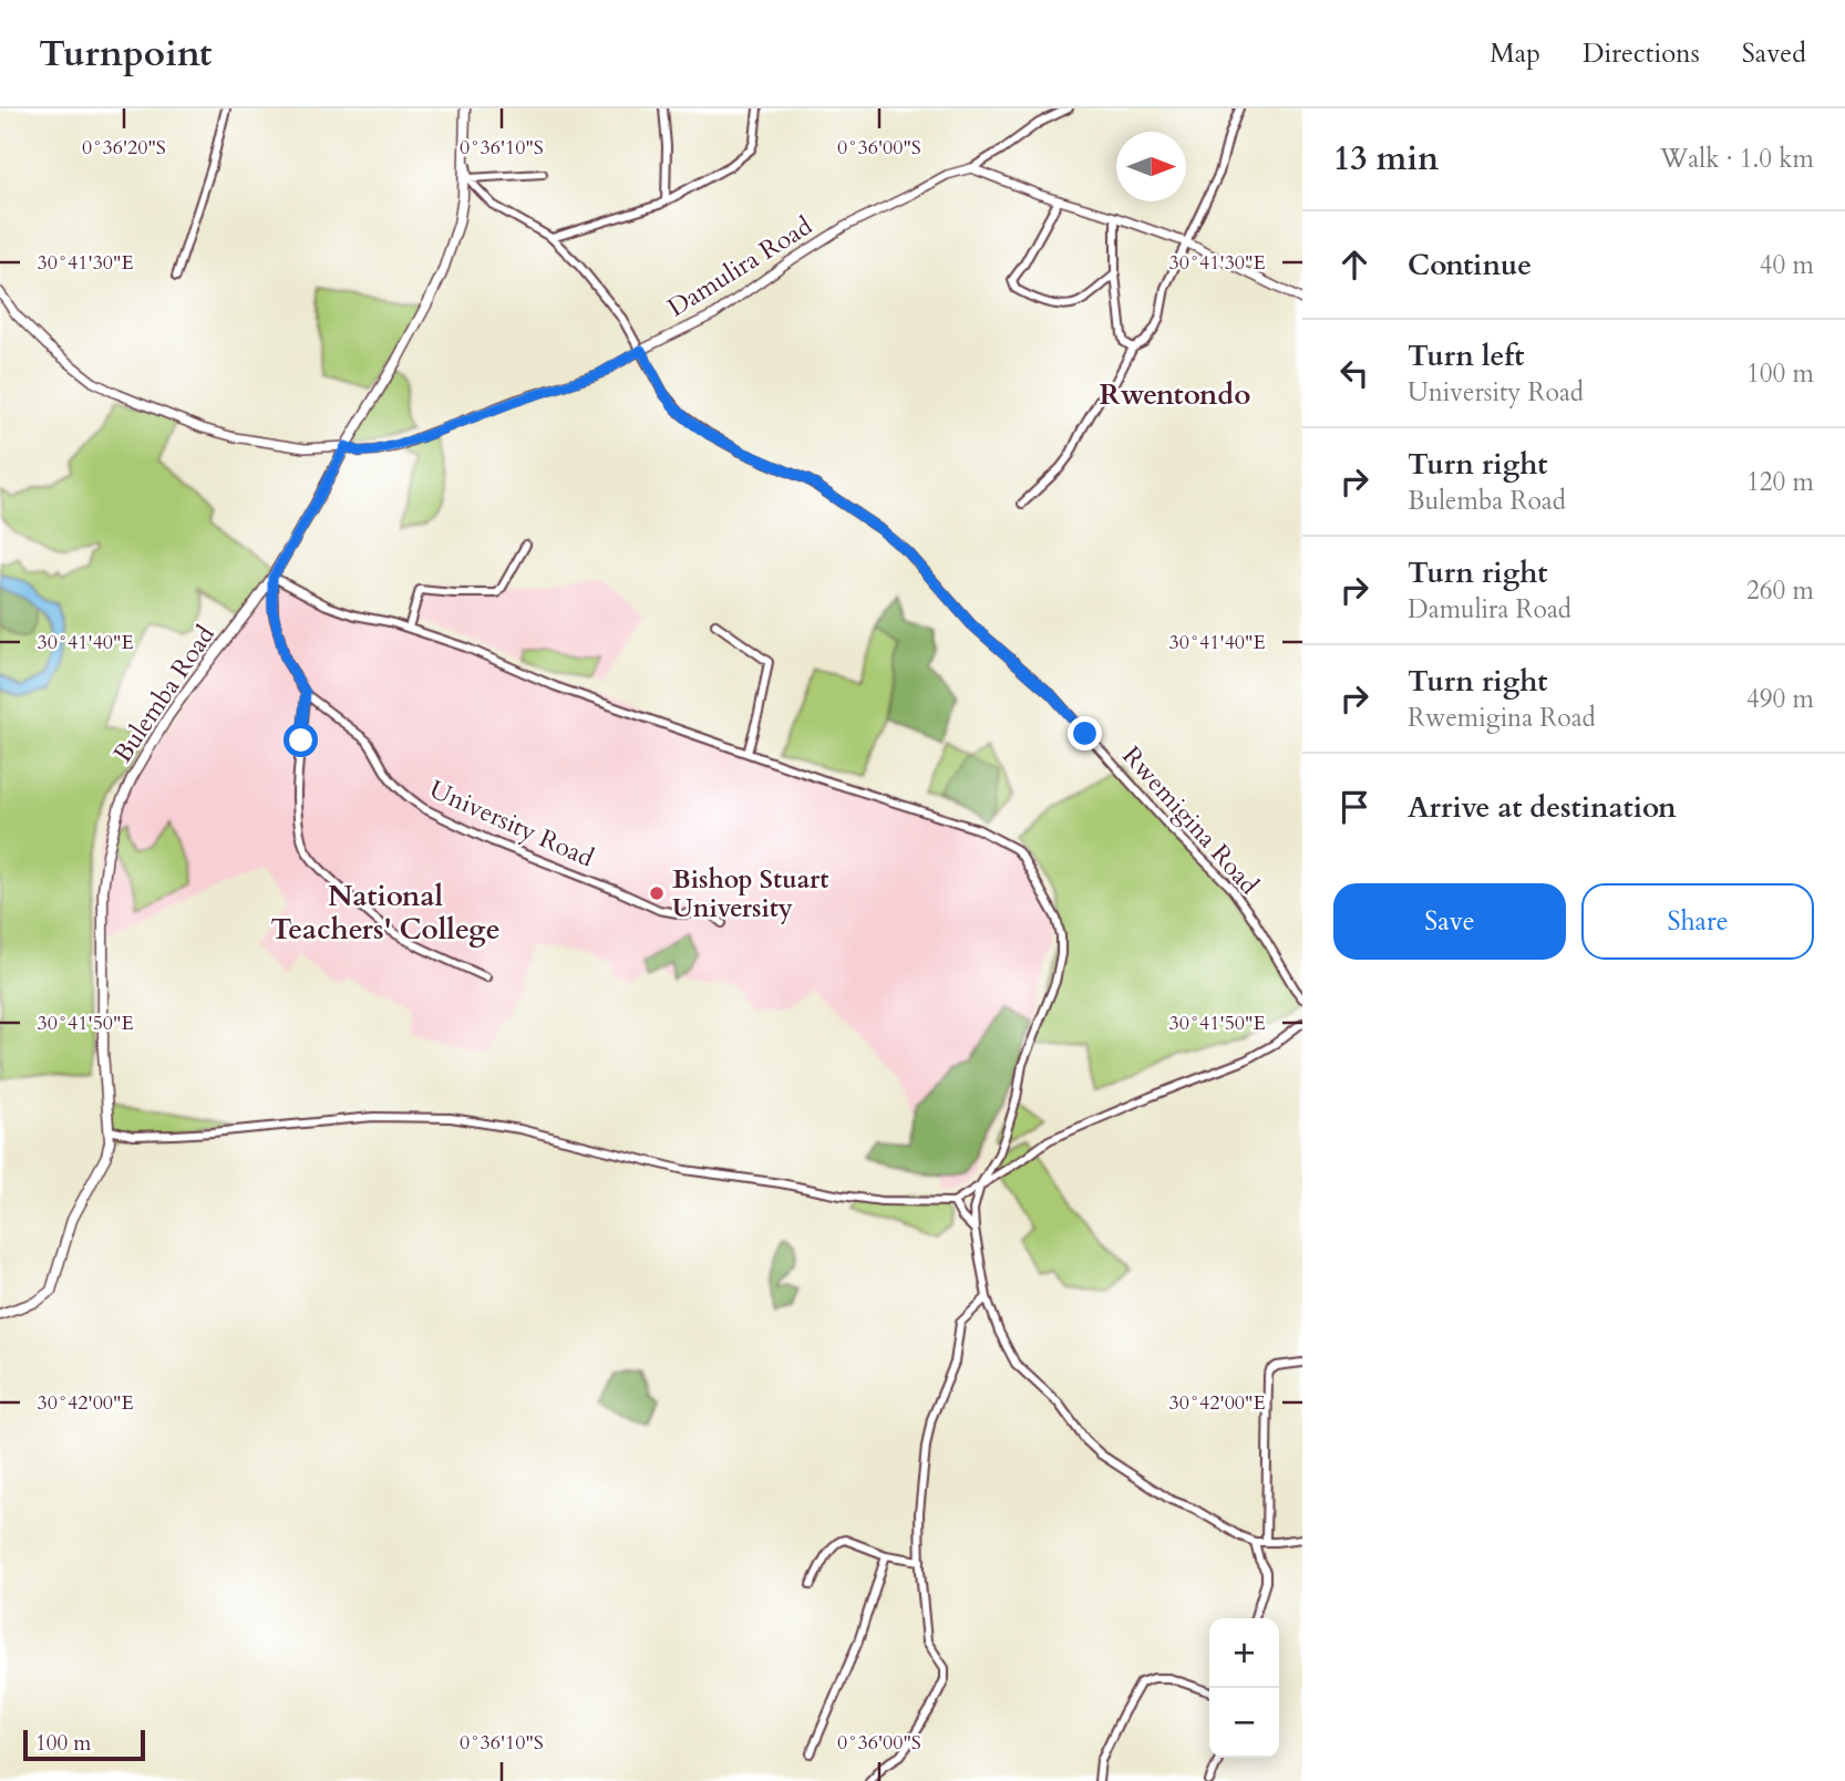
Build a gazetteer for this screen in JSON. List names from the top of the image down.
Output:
{
  "streets": {
    "main road": ["Bulemba Road"],
    "street": ["Damulira Road", "Rwemigina Road", "University Road"]
  },
  "crossings": [
    ["Damulira Road", "Bulemba Road"],
    ["Damulira Road", "Rwemigina Road"],
    ["Bulemba Road", "Rwemigina Road"],
    ["Bulemba Road", "University Road"]
  ],
  "districts": ["Rwentondo", "National Teachers' College"],
  "places": ["Bishop Stuart University"],
  "scale_bar": "100 m",
  "north": "right",
  "page": {
    "header": "Turnpoint",
    "nav": ["Map", "Directions", "Saved"],
    "heading": ["13 min", "Walk · 1.0 km"],
    "list": [
      ["Continue", "40 m"],
      ["Turn left", "University Road", "100 m"],
      ["Turn right", "Bulemba Road", "120 m"],
      ["Turn right", "Damulira Road", "260 m"],
      ["Turn right", "Rwemigina Road", "490 m"],
      "Arrive at destination"
    ],
    "buttons": ["Save", "Share"],
    "map_buttons": ["+", "−"],
    "scale": "100 m"
  },
  "coordinates": [
    "0°36'20\"S",
    "0°36'10\"S",
    "0°36'00\"S",
    "30°41'30\"E",
    "30°41'40\"E",
    "30°41'50\"E",
    "30°42'00\"E"
  ]
}
